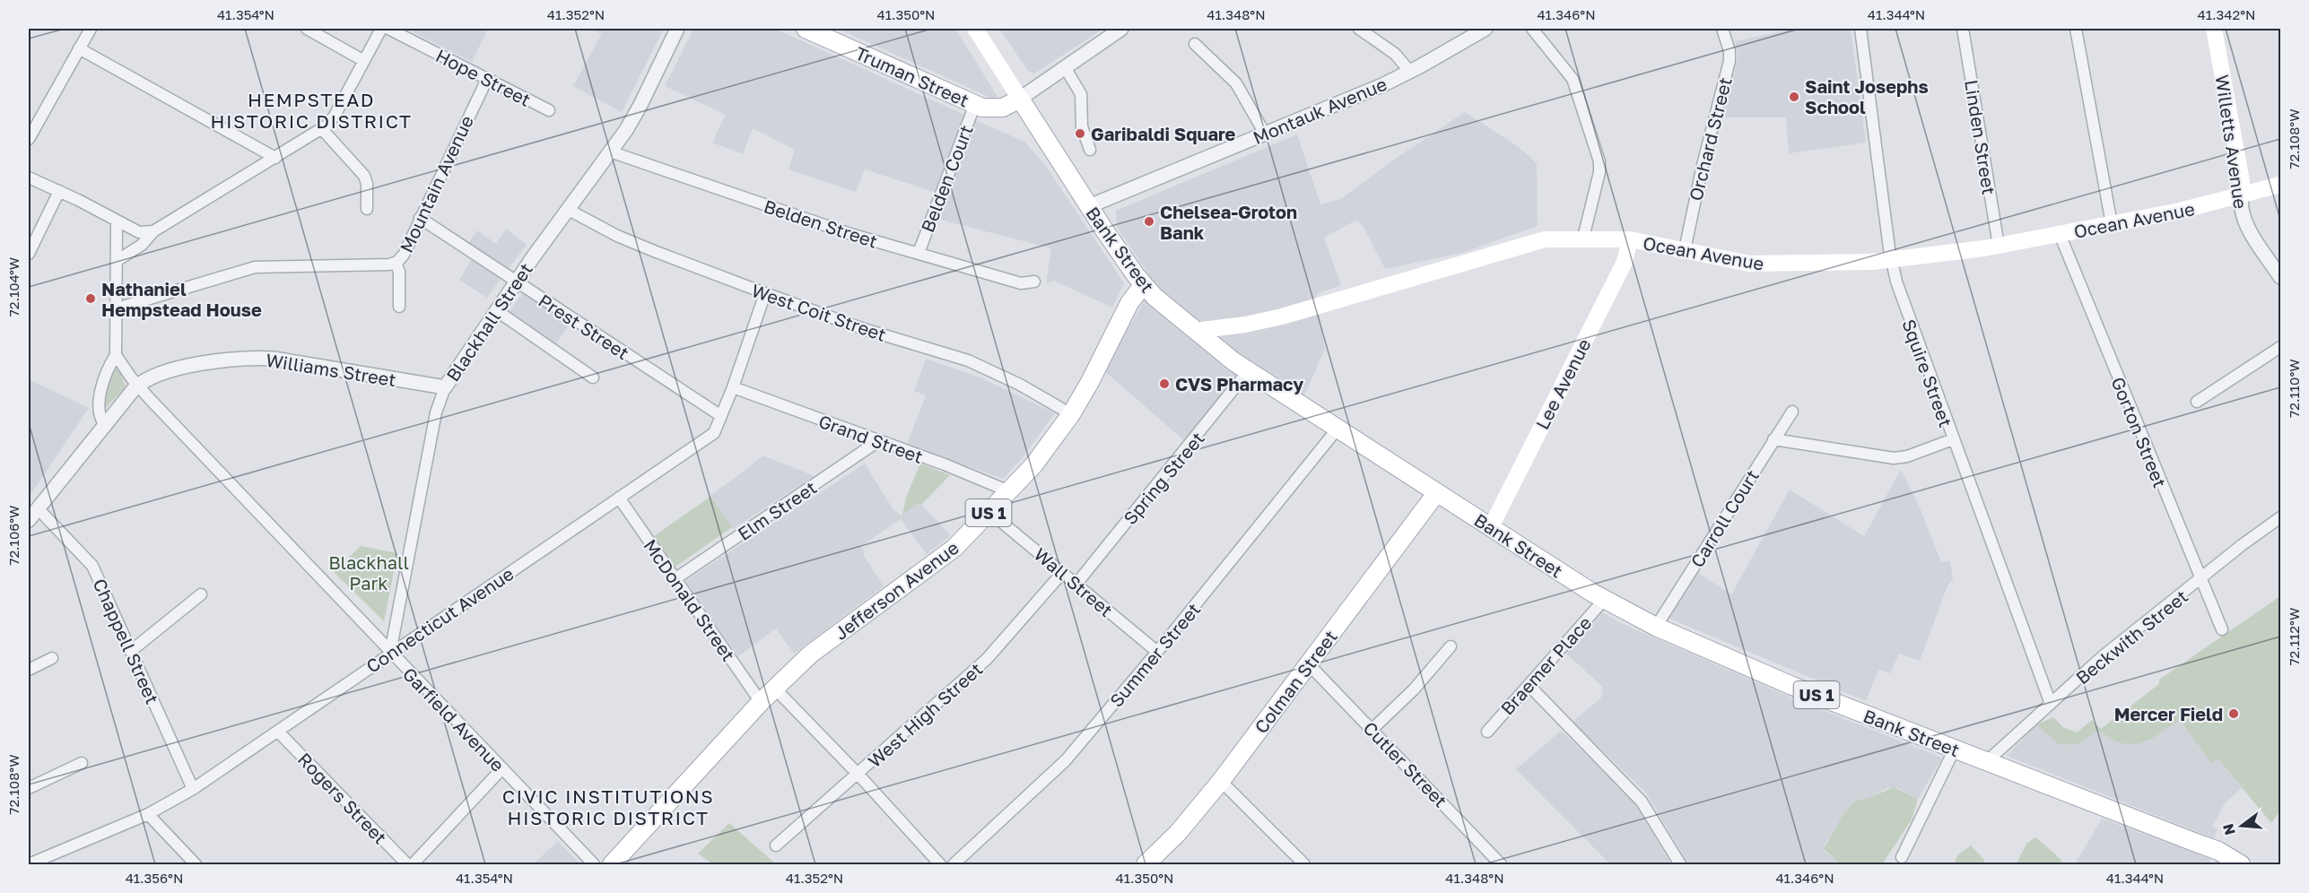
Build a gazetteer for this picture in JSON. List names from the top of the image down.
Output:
{
  "streets": {
    "main road": [
      "Truman Street",
      "Willetts Avenue",
      "Ocean Avenue",
      "Bank Street",
      "Lee Avenue",
      "US 1",
      "Jefferson Avenue",
      "Colman Street"
    ],
    "street": [
      "Hope Street",
      "Montauk Avenue",
      "Linden Street",
      "Orchard Street",
      "Belden Court",
      "Mountain Avenue",
      "Belden Street",
      "West Coit Street",
      "Blackhall Street",
      "Prest Street",
      "Williams Street",
      "Squire Street",
      "Gorton Street",
      "Grand Street",
      "Spring Street",
      "Elm Street",
      "Carroll Court",
      "Wall Street",
      "McDonald Street",
      "Connecticut Avenue",
      "Beckwith Street",
      "Chappell Street",
      "Summer Street",
      "Braemer Place",
      "West High Street",
      "Garfield Avenue",
      "Cutler Street",
      "Rogers Street"
    ]
  },
  "crossings": [
    ["Truman Street", "Belden Court"],
    ["Truman Street", "Bank Street"],
    ["Hope Street", "Mountain Avenue"],
    ["Montauk Avenue", "Bank Street"],
    ["Linden Street", "Ocean Avenue"],
    ["Orchard Street", "Ocean Avenue"],
    ["Willetts Avenue", "Ocean Avenue"],
    ["Belden Court", "Belden Street"],
    ["Mountain Avenue", "Prest Street"],
    ["Ocean Avenue", "Bank Street"],
    ["Ocean Avenue", "Squire Street"],
    ["Ocean Avenue", "Lee Avenue"],
    ["Ocean Avenue", "Gorton Street"],
    ["Belden Street", "Blackhall Street"],
    ["Bank Street", "Lee Avenue"],
    ["Bank Street", "Spring Street"],
    ["Bank Street", "Carroll Court"],
    ["Bank Street", "Jefferson Avenue"],
    ["Bank Street", "Beckwith Street"],
    ["Bank Street", "Summer Street"],
    ["Bank Street", "Braemer Place"],
    ["Bank Street", "Colman Street"],
    ["West Coit Street", "Blackhall Street"],
    ["West Coit Street", "Jefferson Avenue"],
    ["West Coit Street", "Connecticut Avenue"],
    ["Blackhall Street", "Prest Street"],
    ["Blackhall Street", "Williams Street"],
    ["Blackhall Street", "Connecticut Avenue"],
    ["Blackhall Street", "Garfield Avenue"],
    ["Prest Street", "Connecticut Avenue"],
    ["Williams Street", "Chappell Street"],
    ["Williams Street", "Garfield Avenue"],
    ["Squire Street", "Beckwith Street"],
    ["Gorton Street", "Beckwith Street"],
    ["Grand Street", "Elm Street"],
    ["Grand Street", "Jefferson Avenue"],
    ["Grand Street", "Connecticut Avenue"],
    ["Spring Street", "Wall Street"],
    ["Elm Street", "McDonald Street"],
    ["Wall Street", "Jefferson Avenue"],
    ["Wall Street", "Summer Street"],
    ["Wall Street", "West High Street"],
    ["Jefferson Avenue", "McDonald Street"],
    ["McDonald Street", "Connecticut Avenue"],
    ["Connecticut Avenue", "Chappell Street"],
    ["Connecticut Avenue", "Garfield Avenue"],
    ["Connecticut Avenue", "Rogers Street"],
    ["Colman Street", "Cutler Street"]
  ],
  "districts": ["HEMPSTEAD HISTORIC DISTRICT", "CIVIC INSTITUTIONS HISTORIC DISTRICT"],
  "parks": ["Blackhall Park"],
  "places": [
    "Saint Josephs School",
    "Garibaldi Square",
    "Chelsea-Groton Bank",
    "Nathaniel Hempstead House",
    "CVS Pharmacy",
    "Mercer Field"
  ],
  "north": "left",
  "coordinates": [
    "41.354°N",
    "41.352°N",
    "41.350°N",
    "41.348°N",
    "41.346°N",
    "41.344°N",
    "41.342°N",
    "72.108°W",
    "72.104°W",
    "72.110°W",
    "72.106°W",
    "72.112°W",
    "41.356°N"
  ]
}
